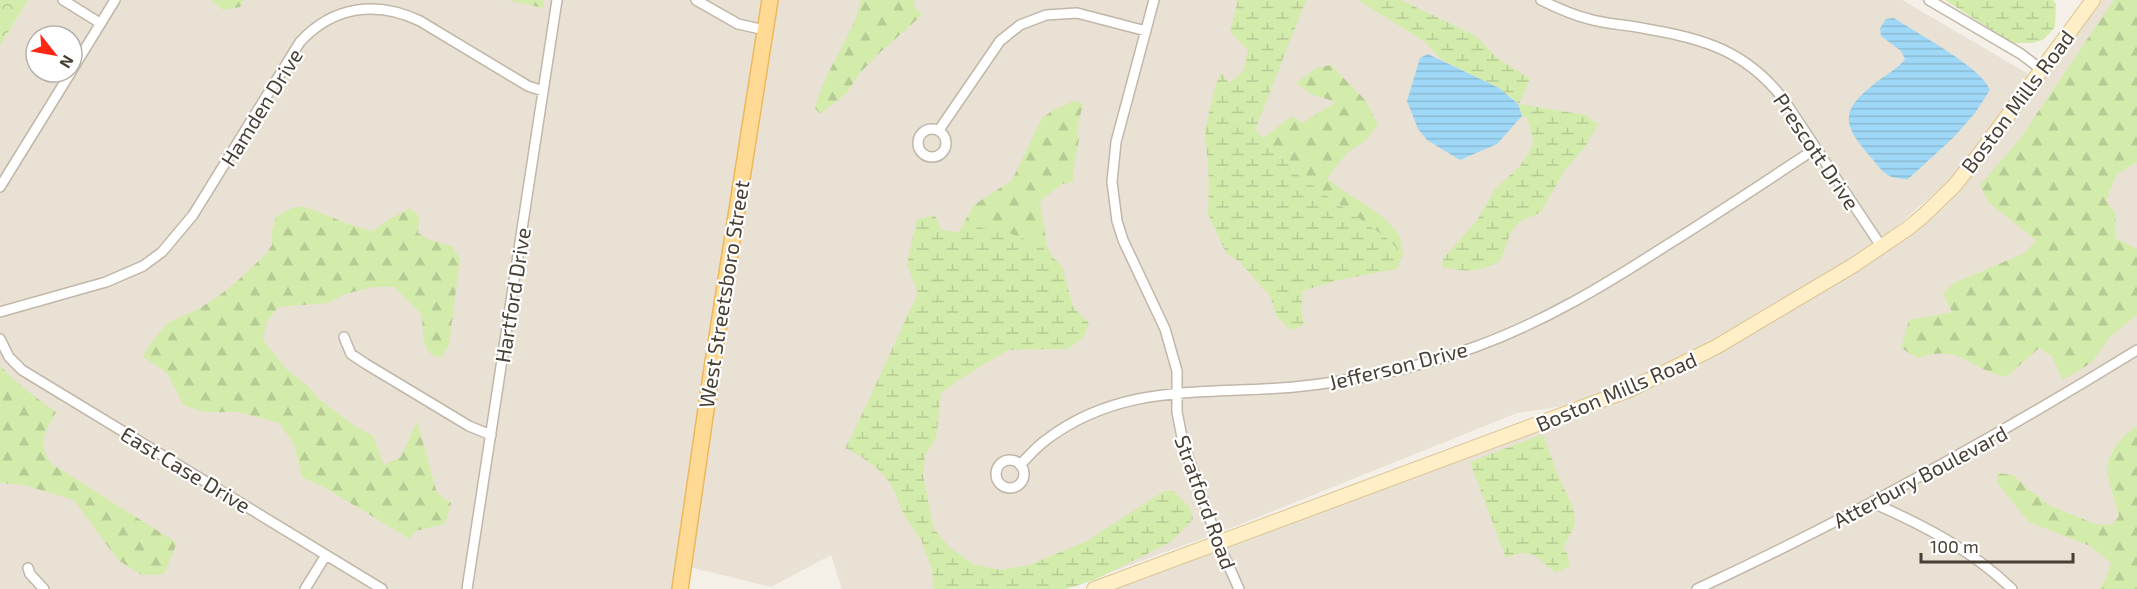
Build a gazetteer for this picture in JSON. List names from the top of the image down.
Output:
{
  "streets": {
    "main road": ["West Streetsboro Street"],
    "street": [
      "Boston Mills Road",
      "Hamden Drive",
      "Prescott Drive",
      "Hartford Drive",
      "Jefferson Drive",
      "East Case Drive",
      "Atterbury Boulevard",
      "Stratford Road"
    ]
  },
  "crossings": [
    ["Boston Mills Road", "Prescott Drive"],
    ["Boston Mills Road", "Stratford Road"],
    ["Hamden Drive", "Hartford Drive"],
    ["Prescott Drive", "Jefferson Drive"],
    ["Jefferson Drive", "Stratford Road"]
  ],
  "scale_bar": "100 m",
  "north": "bottom right"
}
